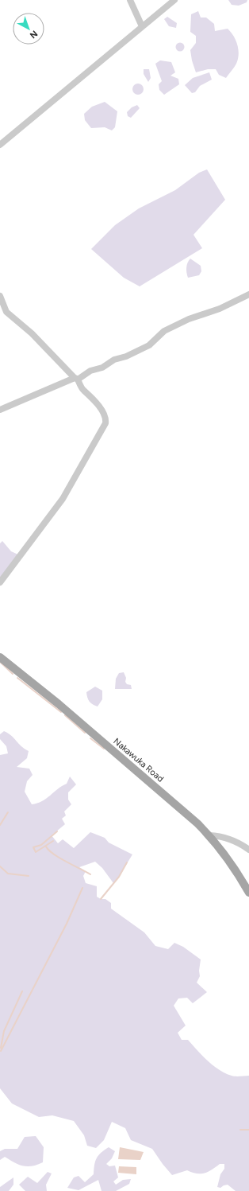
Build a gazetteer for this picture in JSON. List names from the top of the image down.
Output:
{
  "streets": {
    "main road": ["Nakawuka Road"]
  },
  "north": "bottom right"
}
